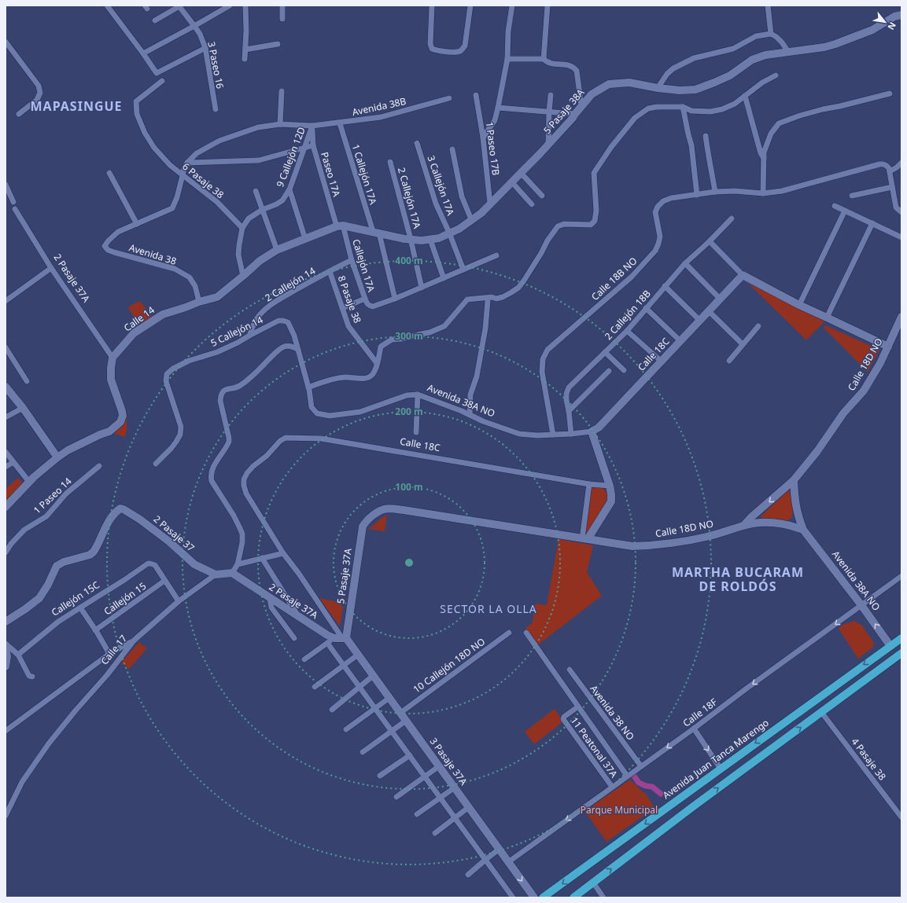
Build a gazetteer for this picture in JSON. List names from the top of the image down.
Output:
{
  "streets": {
    "main road": ["Avenida Juan Tanca Marengo"],
    "street": [
      "3 Paseo 16",
      "Avenida 38B",
      "5 Pasaje 38A",
      "1 Paseo 17B",
      "9 Callejón 12D",
      "Paseo 17A",
      "1 Callejón 17A",
      "6 Pasaje 38",
      "3 Callejón 17A",
      "2 Callejón 17A",
      "Avenida 38",
      "Callejón 17A",
      "2 Pasaje 37A",
      "Calle 18B NO",
      "2 Callejón 14",
      "8 Pasaje 38",
      "2 Callejón 18B",
      "Calle 14",
      "5 Callejón 14",
      "Calle 18C",
      "Calle 18D NO",
      "Avenida 38A NO",
      "1 Paseo 14",
      "2 Pasaje 37",
      "5 Pasaje 37A",
      "Callejón 15C",
      "Callejón 15",
      "Calle 17",
      "10 Callejón 18D NO",
      "Avenida 38 NO",
      "Calle 18F",
      "11 Peatonal 37A",
      "4 Pasaje 38",
      "3 Pasaje 37A"
    ]
  },
  "crossings": [
    ["Avenida 38B", "9 Callejón 12D"],
    ["Avenida 38B", "Paseo 17A"],
    ["Avenida 38B", "1 Callejón 17A"],
    ["5 Pasaje 38A", "1 Paseo 17B"],
    ["5 Pasaje 38A", "Paseo 17A"],
    ["5 Pasaje 38A", "1 Callejón 17A"],
    ["5 Pasaje 38A", "3 Callejón 17A"],
    ["5 Pasaje 38A", "2 Callejón 17A"],
    ["5 Pasaje 38A", "Callejón 17A"],
    ["5 Pasaje 38A", "Calle 14"],
    ["9 Callejón 12D", "Paseo 17A"],
    ["9 Callejón 12D", "6 Pasaje 38"],
    ["Paseo 17A", "Callejón 17A"],
    ["Paseo 17A", "Calle 14"],
    ["1 Callejón 17A", "Callejón 17A"],
    ["Avenida 38", "Calle 14"],
    ["Callejón 17A", "2 Callejón 14"],
    ["Callejón 17A", "Calle 14"],
    ["2 Pasaje 37A", "Calle 14"],
    ["2 Pasaje 37A", "5 Pasaje 37A"],
    ["2 Pasaje 37A", "3 Pasaje 37A"],
    ["Calle 18B NO", "Avenida 38A NO"],
    ["2 Callejón 14", "8 Pasaje 38"],
    ["2 Callejón 14", "5 Callejón 14"],
    ["5 Callejón 14", "Avenida 38A NO"],
    ["Calle 18D NO", "Avenida 38A NO"],
    ["Calle 18D NO", "5 Pasaje 37A"],
    ["Avenida 38A NO", "Calle 18F"],
    ["Avenida 38A NO", "Avenida Juan Tanca Marengo"],
    ["2 Pasaje 37", "Calle 17"],
    ["5 Pasaje 37A", "3 Pasaje 37A"],
    ["Callejón 15C", "Callejón 15"],
    ["10 Callejón 18D NO", "3 Pasaje 37A"],
    ["Avenida 38 NO", "Calle 18F"],
    ["Calle 18F", "11 Peatonal 37A"],
    ["Calle 18F", "3 Pasaje 37A"]
  ],
  "one_way": ["Calle 18F"],
  "districts": ["MAPASINGUE", "MARTHA BUCARAM DE ROLDÓS", "SECTOR LA OLLA"],
  "parks": ["Parque Municipal"],
  "north": "bottom right",
  "rings": [
    "400 m",
    "300 m",
    "200 m",
    "100 m"
  ]
}
